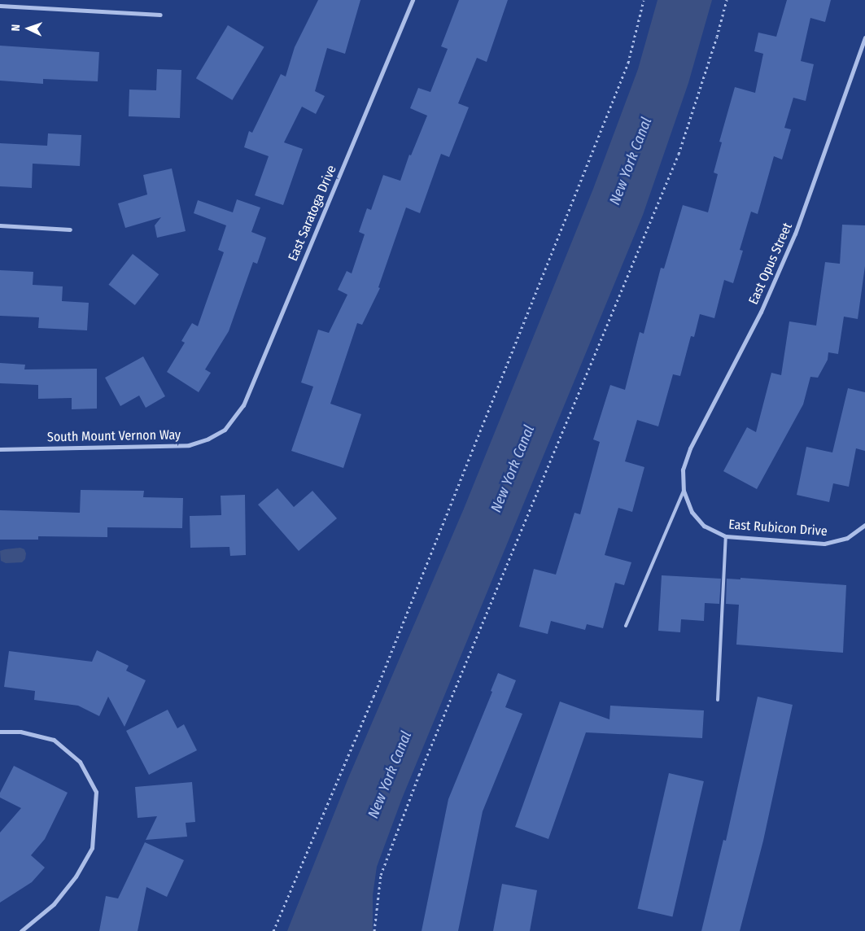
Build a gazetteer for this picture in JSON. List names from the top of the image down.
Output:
{
  "streets": {
    "street": [
      "East Saratoga Drive",
      "East Opus Street",
      "South Mount Vernon Way",
      "East Rubicon Drive"
    ]
  },
  "crossings": [
    ["East Saratoga Drive", "South Mount Vernon Way"],
    ["East Opus Street", "East Rubicon Drive"]
  ],
  "water": ["New York Canal"],
  "north": "left"
}
